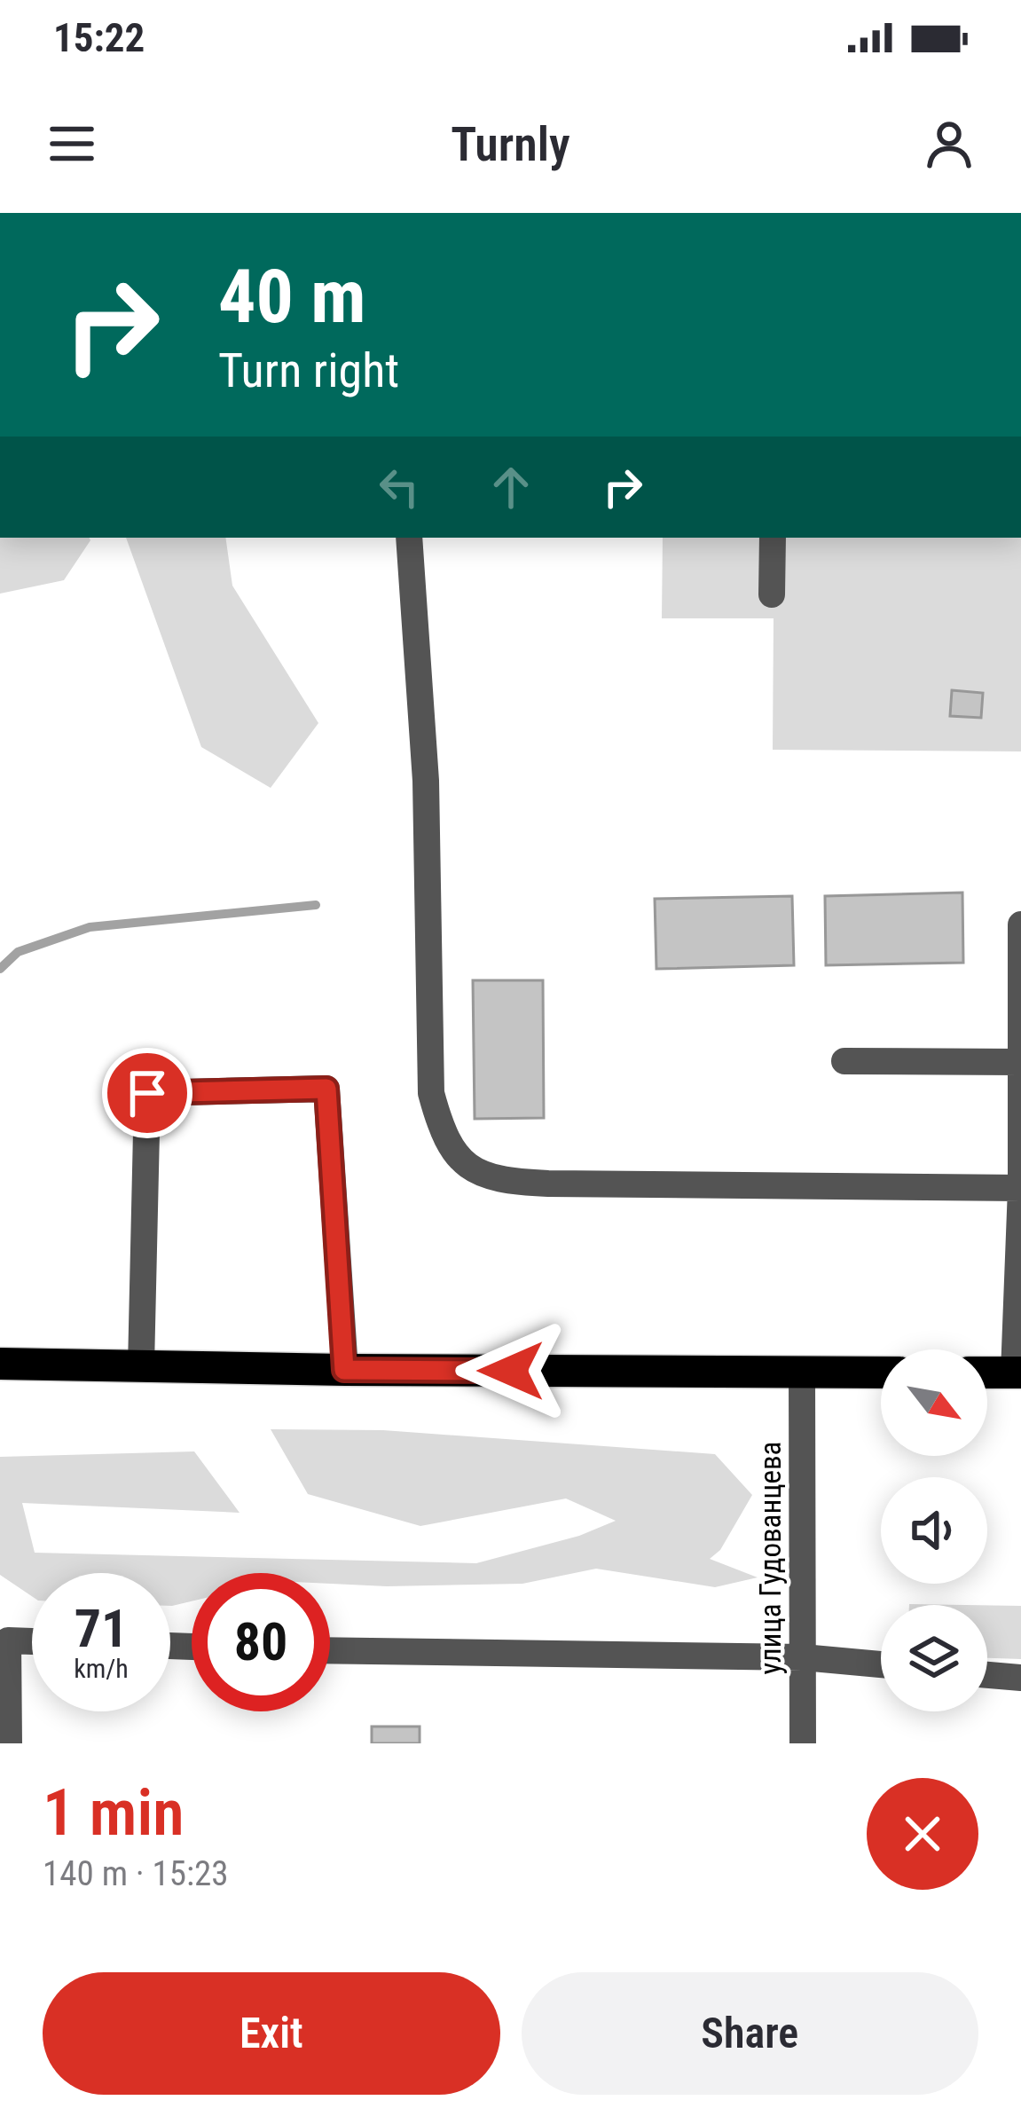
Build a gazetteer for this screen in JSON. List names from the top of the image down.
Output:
{
  "streets": {
    "street": ["улица Гудованцева"]
  },
  "north": "bottom right",
  "page": {
    "status": "15:22",
    "header": "Turnly",
    "turn": ["40 m", "Turn right"],
    "speed": "71 km/h",
    "limit": "80",
    "heading": ["1 min", "140 m · 15:23"],
    "buttons": ["Exit", "Share"]
  }
}
